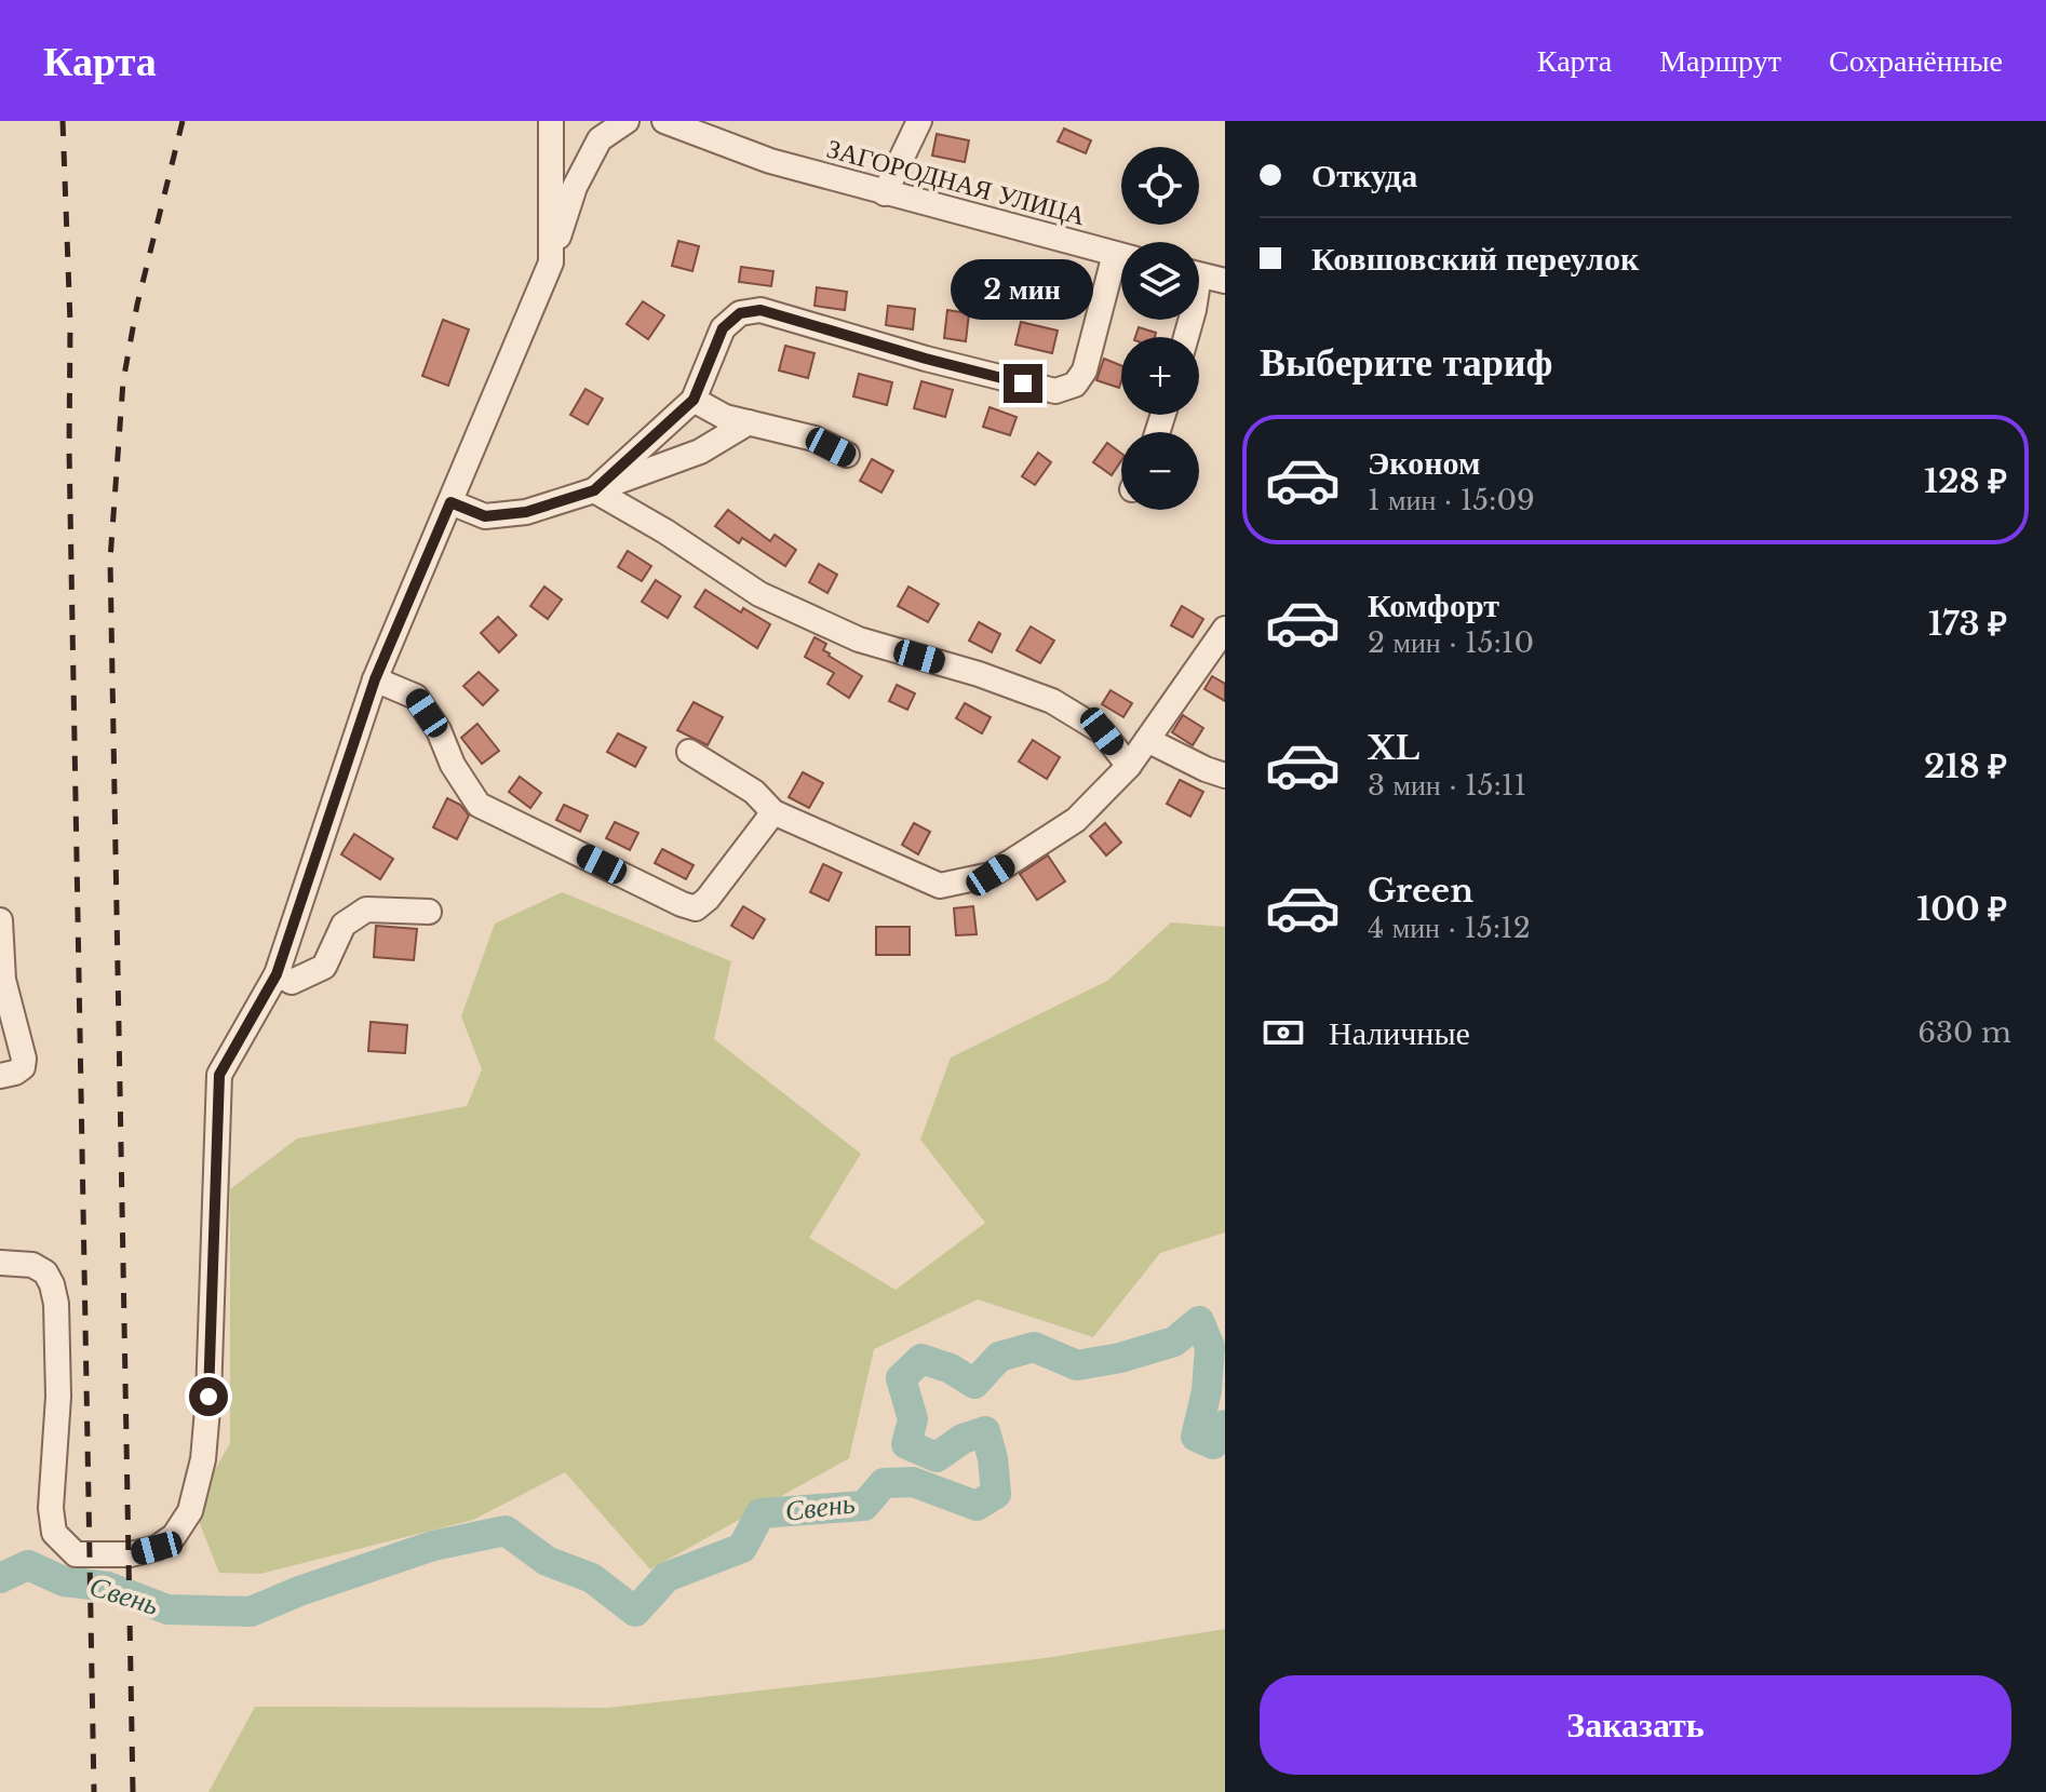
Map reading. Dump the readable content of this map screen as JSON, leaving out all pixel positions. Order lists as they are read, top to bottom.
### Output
{
  "streets": {
    "street": ["ЗАГОРОДНАЯ УЛИЦА"]
  },
  "water": ["Свень"],
  "page": {
    "header": "Карта",
    "nav": ["Карта", "Маршрут", "Сохранённые"],
    "banner": ["Откуда", "Ковшовский переулок"],
    "map_buttons": ["+", "−"],
    "bubble": "2 мин",
    "heading": "Выберите тариф",
    "list": [
      {
        "name": "Эконом",
        "note": "1 мин · 15:09",
        "value": "128 ₽"
      },
      {
        "name": "Комфорт",
        "note": "2 мин · 15:10",
        "value": "173 ₽"
      },
      {
        "name": "XL",
        "note": "3 мин · 15:11",
        "value": "218 ₽"
      },
      {
        "name": "Green",
        "note": "4 мин · 15:12",
        "value": "100 ₽"
      }
    ],
    "pay": ["Наличные", "630 m"],
    "buttons": "Заказать"
  }
}
